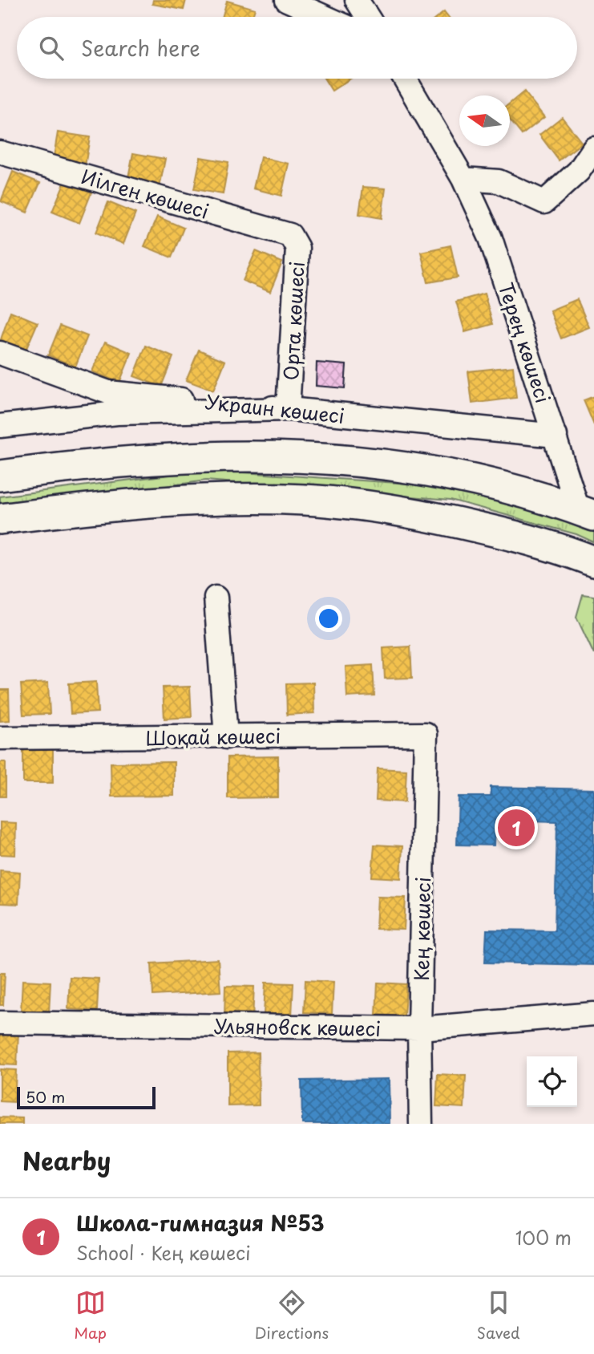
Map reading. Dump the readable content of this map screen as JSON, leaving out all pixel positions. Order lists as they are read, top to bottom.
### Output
{
  "streets": {
    "street": [
      "Иілген көшесі",
      "Орта көшесі",
      "Терең көшесі",
      "Украин көшесі",
      "Шоқай көшесі",
      "Кең көшесі",
      "Ульяновск көшесі"
    ]
  },
  "crossings": [
    ["Иілген көшесі", "Орта көшесі"],
    ["Орта көшесі", "Украин көшесі"],
    ["Терең көшесі", "Украин көшесі"],
    ["Шоқай көшесі", "Кең көшесі"],
    ["Кең көшесі", "Ульяновск көшесі"]
  ],
  "scale_bar": "50 m",
  "north": "left",
  "page": {
    "search": "Search here",
    "pins": "1",
    "scale": "50 m",
    "heading": "Nearby",
    "list": [
      {
        "mark": "1",
        "name": "Школа-гимназия №53",
        "note": "School · Кең көшесі",
        "value": "100 m"
      }
    ],
    "nav": ["Map", "Directions", "Saved"]
  }
}
